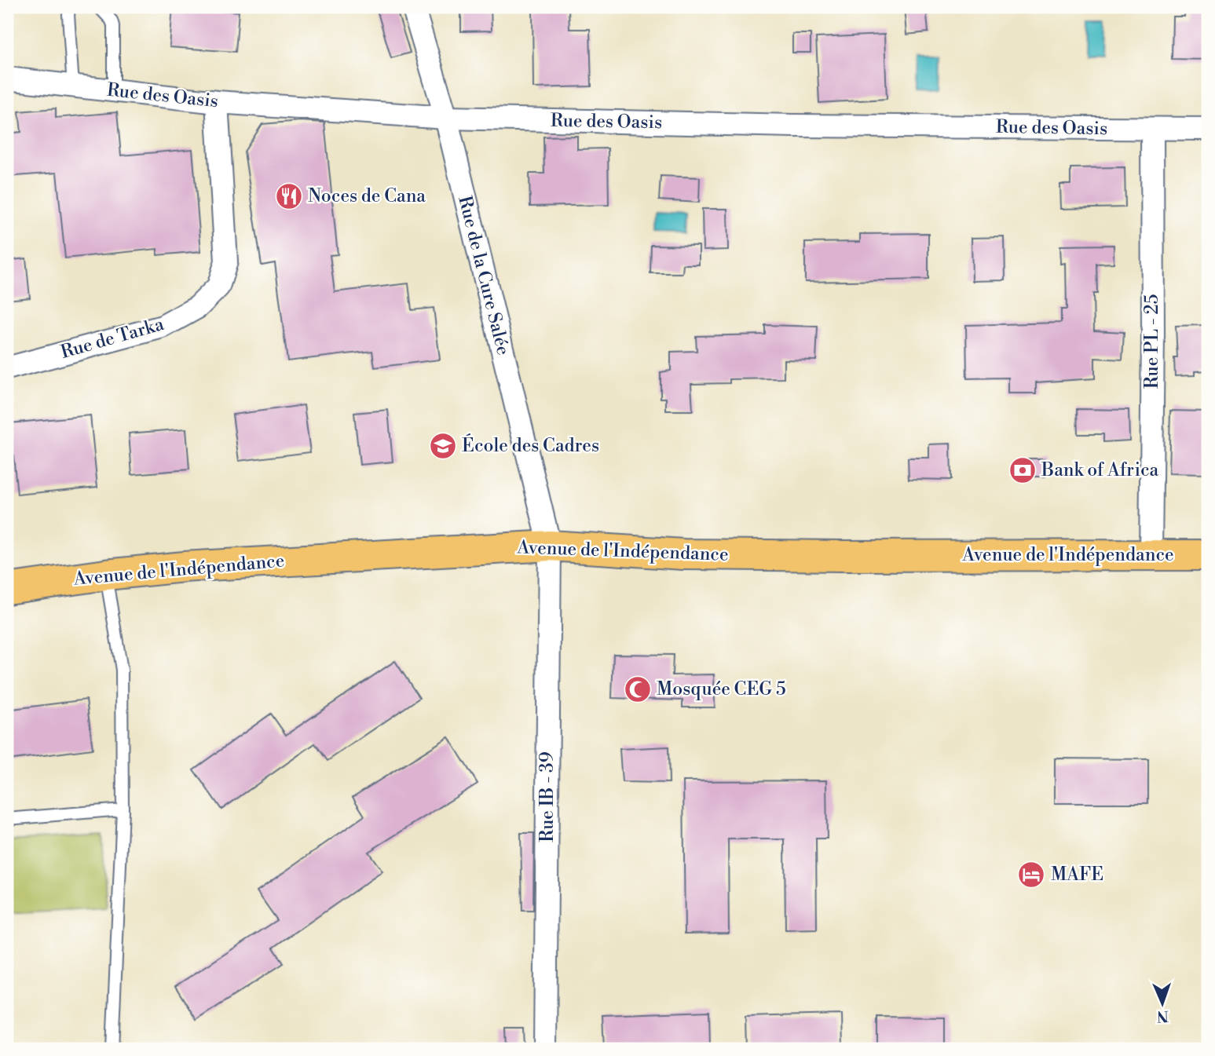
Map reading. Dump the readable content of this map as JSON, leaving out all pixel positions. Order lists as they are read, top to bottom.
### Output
{
  "streets": {
    "highway": ["Avenue de l'Indépendance"],
    "street": [
      "Rue des Oasis",
      "Rue de la Cure Salée",
      "Rue de Tarka",
      "Rue PL - 25",
      "Rue IB - 39"
    ]
  },
  "crossings": [
    ["Rue des Oasis", "Rue de la Cure Salée"],
    ["Rue des Oasis", "Rue de Tarka"],
    ["Rue des Oasis", "Rue PL - 25"],
    ["Rue de la Cure Salée", "Avenue de l'Indépendance"],
    ["Rue de la Cure Salée", "Rue IB - 39"],
    ["Rue PL - 25", "Avenue de l'Indépendance"],
    ["Avenue de l'Indépendance", "Rue IB - 39"]
  ],
  "places": {
    "restaurant": ["Noces de Cana"],
    "school or university": ["École des Cadres"],
    "bank": ["Bank of Africa"],
    "mosque": ["Mosquée CEG 5"],
    "hotel": ["MAFE"]
  },
  "north": "bottom"
}
